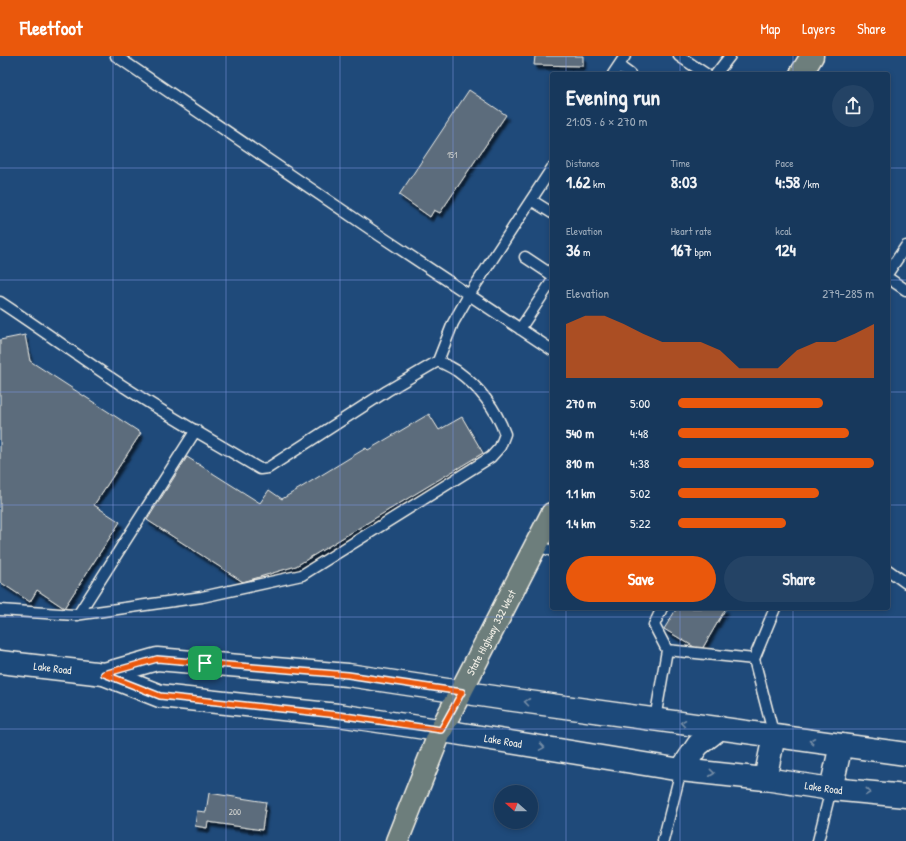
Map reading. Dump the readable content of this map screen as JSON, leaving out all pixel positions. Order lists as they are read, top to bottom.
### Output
{
  "streets": {
    "main road": ["State Highway 332 West"],
    "street": ["Lake Road"]
  },
  "crossings": [
    ["State Highway 332 West", "Lake Road"]
  ],
  "house_numbers": ["151", "200"],
  "north": "left",
  "page": {
    "header": "Fleetfoot",
    "nav": ["Map", "Layers", "Share"],
    "heading": ["Evening run", "21:05 · 6 × 270 m"],
    "stats": [
      ["Distance", "1.62 km"],
      ["Time", "8:03"],
      ["Pace", "4:58 /km"],
      ["Elevation", "36 m"],
      ["Heart rate", "167 bpm"],
      ["kcal", "124"]
    ],
    "chart": ["Elevation", "279–285 m"],
    "list": [
      {
        "name": "270 m",
        "note": "5:00"
      },
      {
        "name": "540 m",
        "note": "4:48"
      },
      {
        "name": "810 m",
        "note": "4:38"
      },
      {
        "name": "1.1 km",
        "note": "5:02"
      },
      {
        "name": "1.4 km",
        "note": "5:22"
      }
    ],
    "buttons": ["Save", "Share"]
  }
}
